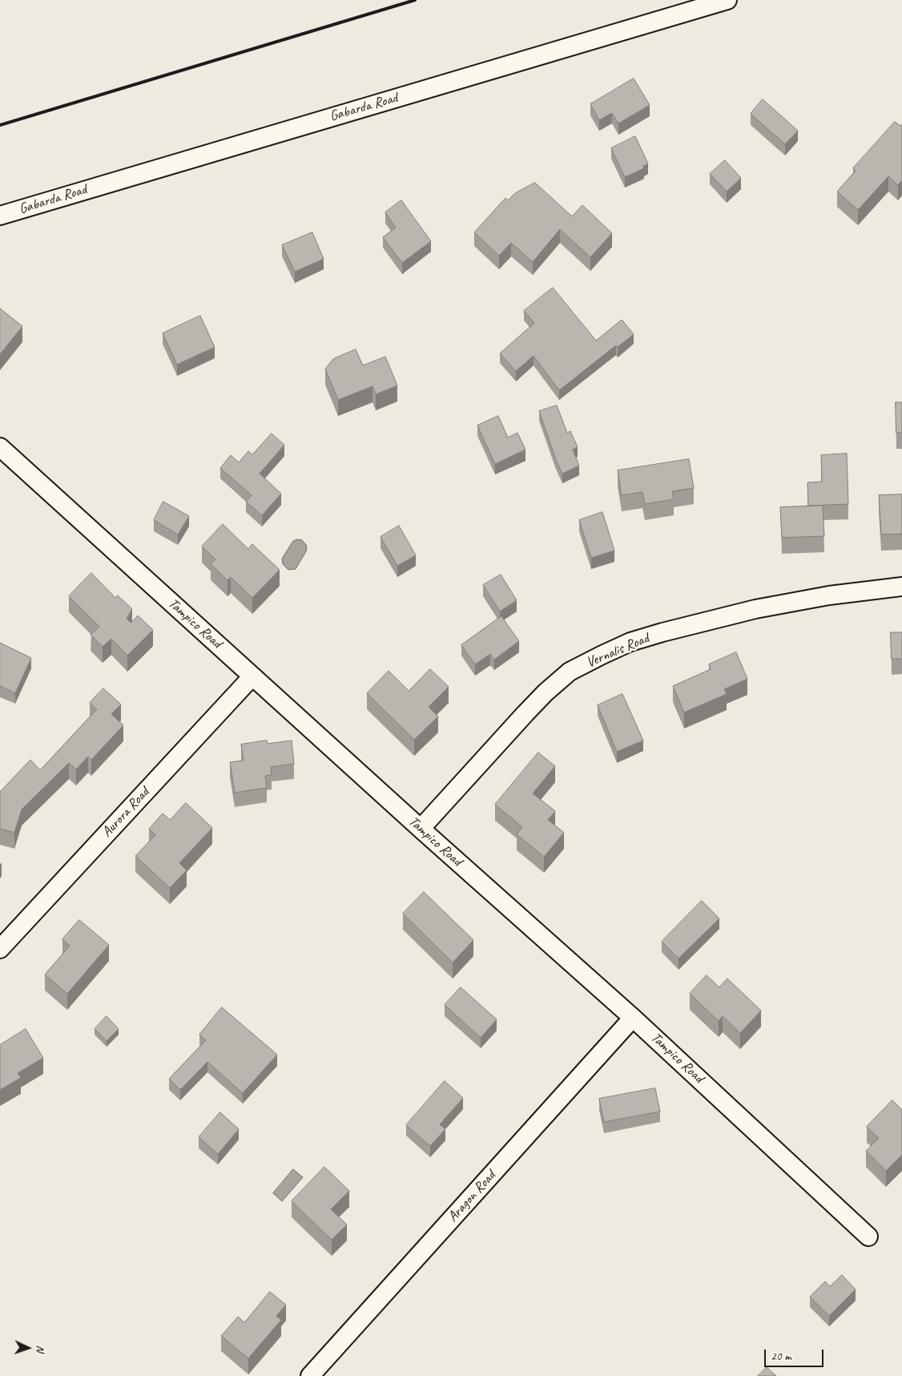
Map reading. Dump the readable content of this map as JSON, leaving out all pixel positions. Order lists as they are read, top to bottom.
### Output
{
  "streets": {
    "street": [
      "Gabarda Road",
      "Tampico Road",
      "Vernalis Road",
      "Aurora Road",
      "Aragon Road"
    ]
  },
  "crossings": [
    ["Tampico Road", "Vernalis Road"],
    ["Tampico Road", "Aurora Road"],
    ["Tampico Road", "Aragon Road"]
  ],
  "scale_bar": "20 m",
  "north": "right"
}
